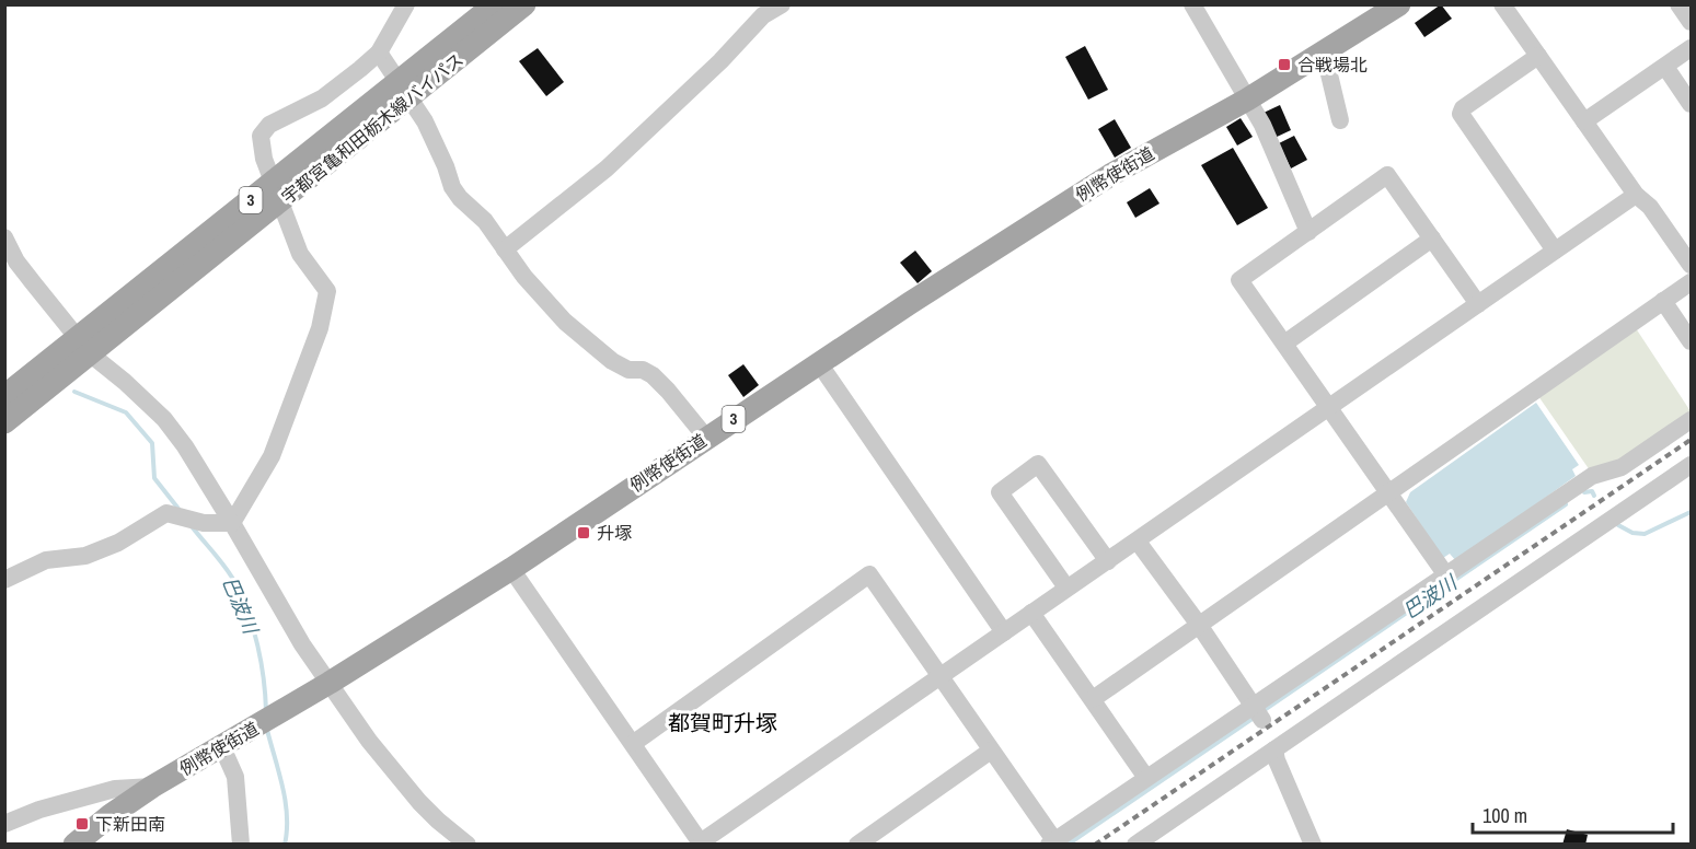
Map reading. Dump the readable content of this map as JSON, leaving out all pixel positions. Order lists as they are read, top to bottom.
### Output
{
  "streets": {
    "main road": ["宇都宮亀和田栃木線バイパス", "例幣使街道", "3"]
  },
  "districts": ["都賀町升塚"],
  "water": ["巴波川"],
  "places": {
    "transit": ["合戦場北", "升塚", "下新田南"]
  },
  "scale_bar": "100 m"
}
